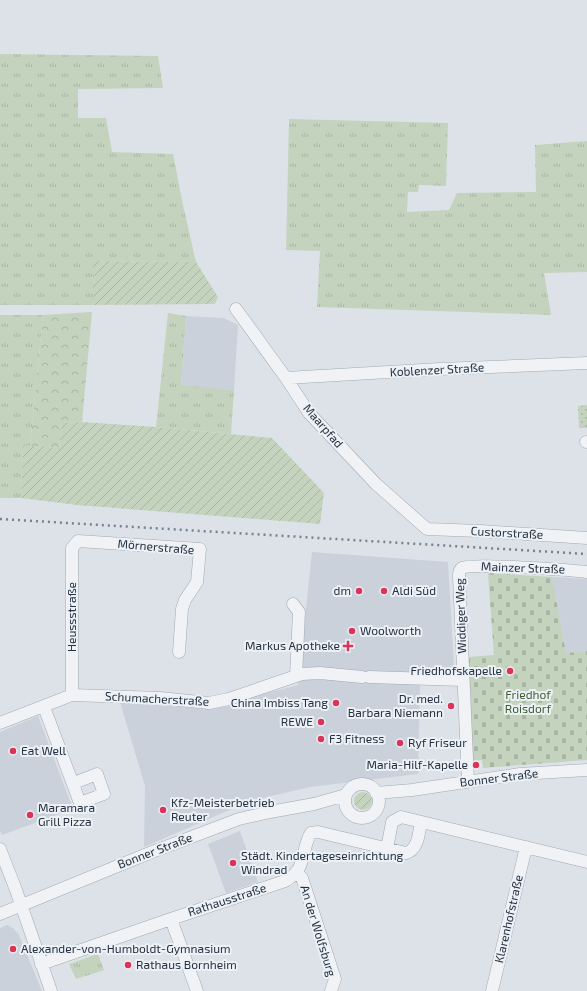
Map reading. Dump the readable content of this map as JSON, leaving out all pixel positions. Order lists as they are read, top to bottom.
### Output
{
  "streets": {
    "street": [
      "Koblenzer Straße",
      "Maarpfad",
      "Custorstraße",
      "Mörnerstraße",
      "Mainzer Straße",
      "Widdiger Weg",
      "Heussstraße",
      "Schumacherstraße",
      "Bonner Straße",
      "Rathausstraße",
      "Klarenhofstraße",
      "An der Wolfsburg"
    ]
  },
  "crossings": [
    ["Koblenzer Straße", "Maarpfad"],
    ["Maarpfad", "Custorstraße"],
    ["Mörnerstraße", "Heussstraße"],
    ["Mainzer Straße", "Widdiger Weg"],
    ["Widdiger Weg", "Schumacherstraße"],
    ["Widdiger Weg", "Bonner Straße"],
    ["Heussstraße", "Schumacherstraße"],
    ["Rathausstraße", "An der Wolfsburg"]
  ],
  "parks": ["Friedhof Roisdorf"],
  "places": {
    "other": [
      "dm",
      "Aldi Süd",
      "Woolworth",
      "Friedhofskapelle",
      "China Imbiss Tang",
      "Dr. med. Barbara Niemann",
      "REWE",
      "F3 Fitness",
      "Ryf Friseur",
      "Eat Well",
      "Maria-Hilf-Kapelle",
      "Kfz-Meisterbetrieb Reuter",
      "Maramara Grill Pizza",
      "Städt. Kindertageseinrichtung Windrad",
      "Alexander-von-Humboldt-Gymnasium",
      "Rathaus Bornheim"
    ],
    "health": ["Markus Apotheke"]
  }
}
